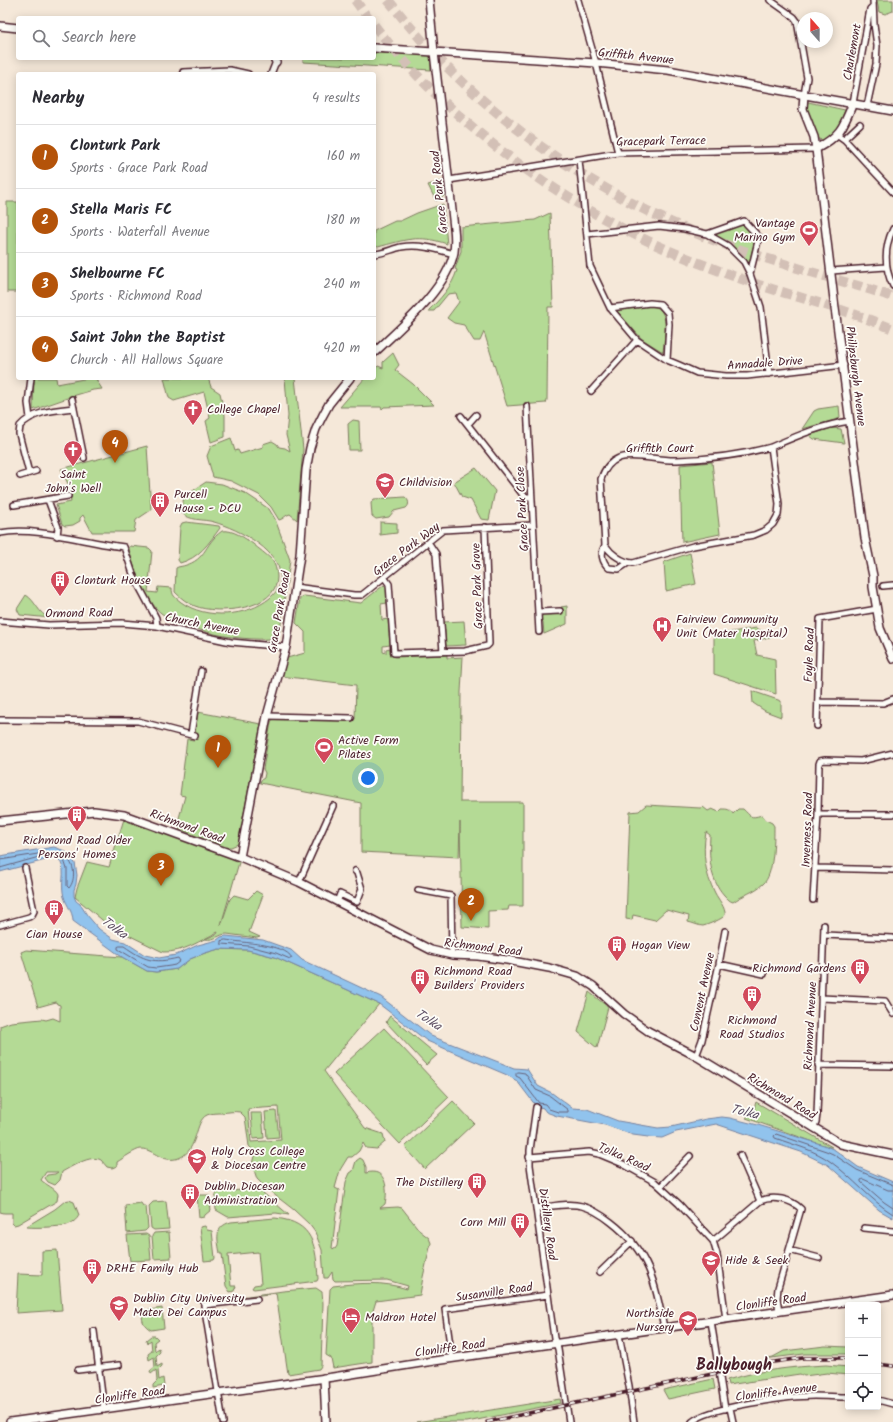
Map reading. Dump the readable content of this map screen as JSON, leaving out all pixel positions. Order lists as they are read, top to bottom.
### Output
{
  "streets": {
    "street": [
      "Charlemont",
      "Griffith Avenue",
      "Gracepark Terrace",
      "Grace Park Road",
      "Annadale Drive",
      "Philipsburgh Avenue",
      "Griffith Court",
      "Grace Park Close",
      "Grace Park Way",
      "Grace Park Grove",
      "Ormond Road",
      "Church Avenue",
      "Foyle Road",
      "Richmond Road",
      "Inverness Road",
      "Convent Avenue",
      "Richmond Avenue",
      "Tolka Road",
      "Distillery Road",
      "Susanville Road",
      "Clonliffe Road",
      "Clonliffe Avenue"
    ]
  },
  "crossings": [
    ["Charlemont", "Griffith Avenue"],
    ["Griffith Avenue", "Grace Park Road"],
    ["Griffith Avenue", "Philipsburgh Avenue"],
    ["Gracepark Terrace", "Grace Park Road"],
    ["Gracepark Terrace", "Annadale Drive"],
    ["Gracepark Terrace", "Philipsburgh Avenue"],
    ["Grace Park Road", "Grace Park Way"],
    ["Grace Park Road", "Church Avenue"],
    ["Grace Park Road", "Richmond Road"],
    ["Annadale Drive", "Philipsburgh Avenue"],
    ["Philipsburgh Avenue", "Griffith Court"],
    ["Philipsburgh Avenue", "Foyle Road"],
    ["Grace Park Close", "Grace Park Way"],
    ["Grace Park Way", "Grace Park Grove"],
    ["Ormond Road", "Church Avenue"],
    ["Richmond Road", "Convent Avenue"],
    ["Richmond Road", "Richmond Avenue"],
    ["Tolka Road", "Distillery Road"],
    ["Tolka Road", "Clonliffe Road"],
    ["Distillery Road", "Susanville Road"],
    ["Distillery Road", "Clonliffe Road"],
    ["Susanville Road", "Clonliffe Road"],
    ["Clonliffe Road", "Clonliffe Avenue"]
  ],
  "districts": ["Ballybough"],
  "water": ["Tolka"],
  "places": {
    "sports": ["Vantage Marino Gym", "Active Form Pilates"],
    "church": ["College Chapel", "Saint John's Well"],
    "school or university": [
      "Childvision",
      "Holy Cross College & Diocesan Centre",
      "Hide & Seek",
      "Dublin City University Mater Dei Campus",
      "Northside Nursery"
    ],
    "building": [
      "Purcell House - DCU",
      "Clonturk House",
      "Richmond Road Older Persons' Homes",
      "Cian House",
      "Hogan View",
      "Richmond Gardens",
      "Richmond Road Builders' Providers",
      "Richmond Road Studios",
      "The Distillery",
      "Dublin Diocesan Administration",
      "Corn Mill",
      "DRHE Family Hub"
    ],
    "hospital": ["Fairview Community Unit (Mater Hospital)"],
    "hotel": ["Maldron Hotel"]
  },
  "north": "top",
  "page": {
    "search": "Search here",
    "heading": ["Nearby", "4 results"],
    "list": [
      {
        "mark": "1",
        "name": "Clonturk Park",
        "note": "Sports · Grace Park Road",
        "value": "160 m"
      },
      {
        "mark": "2",
        "name": "Stella Maris FC",
        "note": "Sports · Waterfall Avenue",
        "value": "180 m"
      },
      {
        "mark": "3",
        "name": "Shelbourne FC",
        "note": "Sports · Richmond Road",
        "value": "240 m"
      },
      {
        "mark": "4",
        "name": "Saint John the Baptist",
        "note": "Church · All Hallows Square",
        "value": "420 m"
      }
    ],
    "pins": [
      "4",
      "1",
      "3",
      "2"
    ],
    "map_buttons": ["+", "−"]
  }
}
